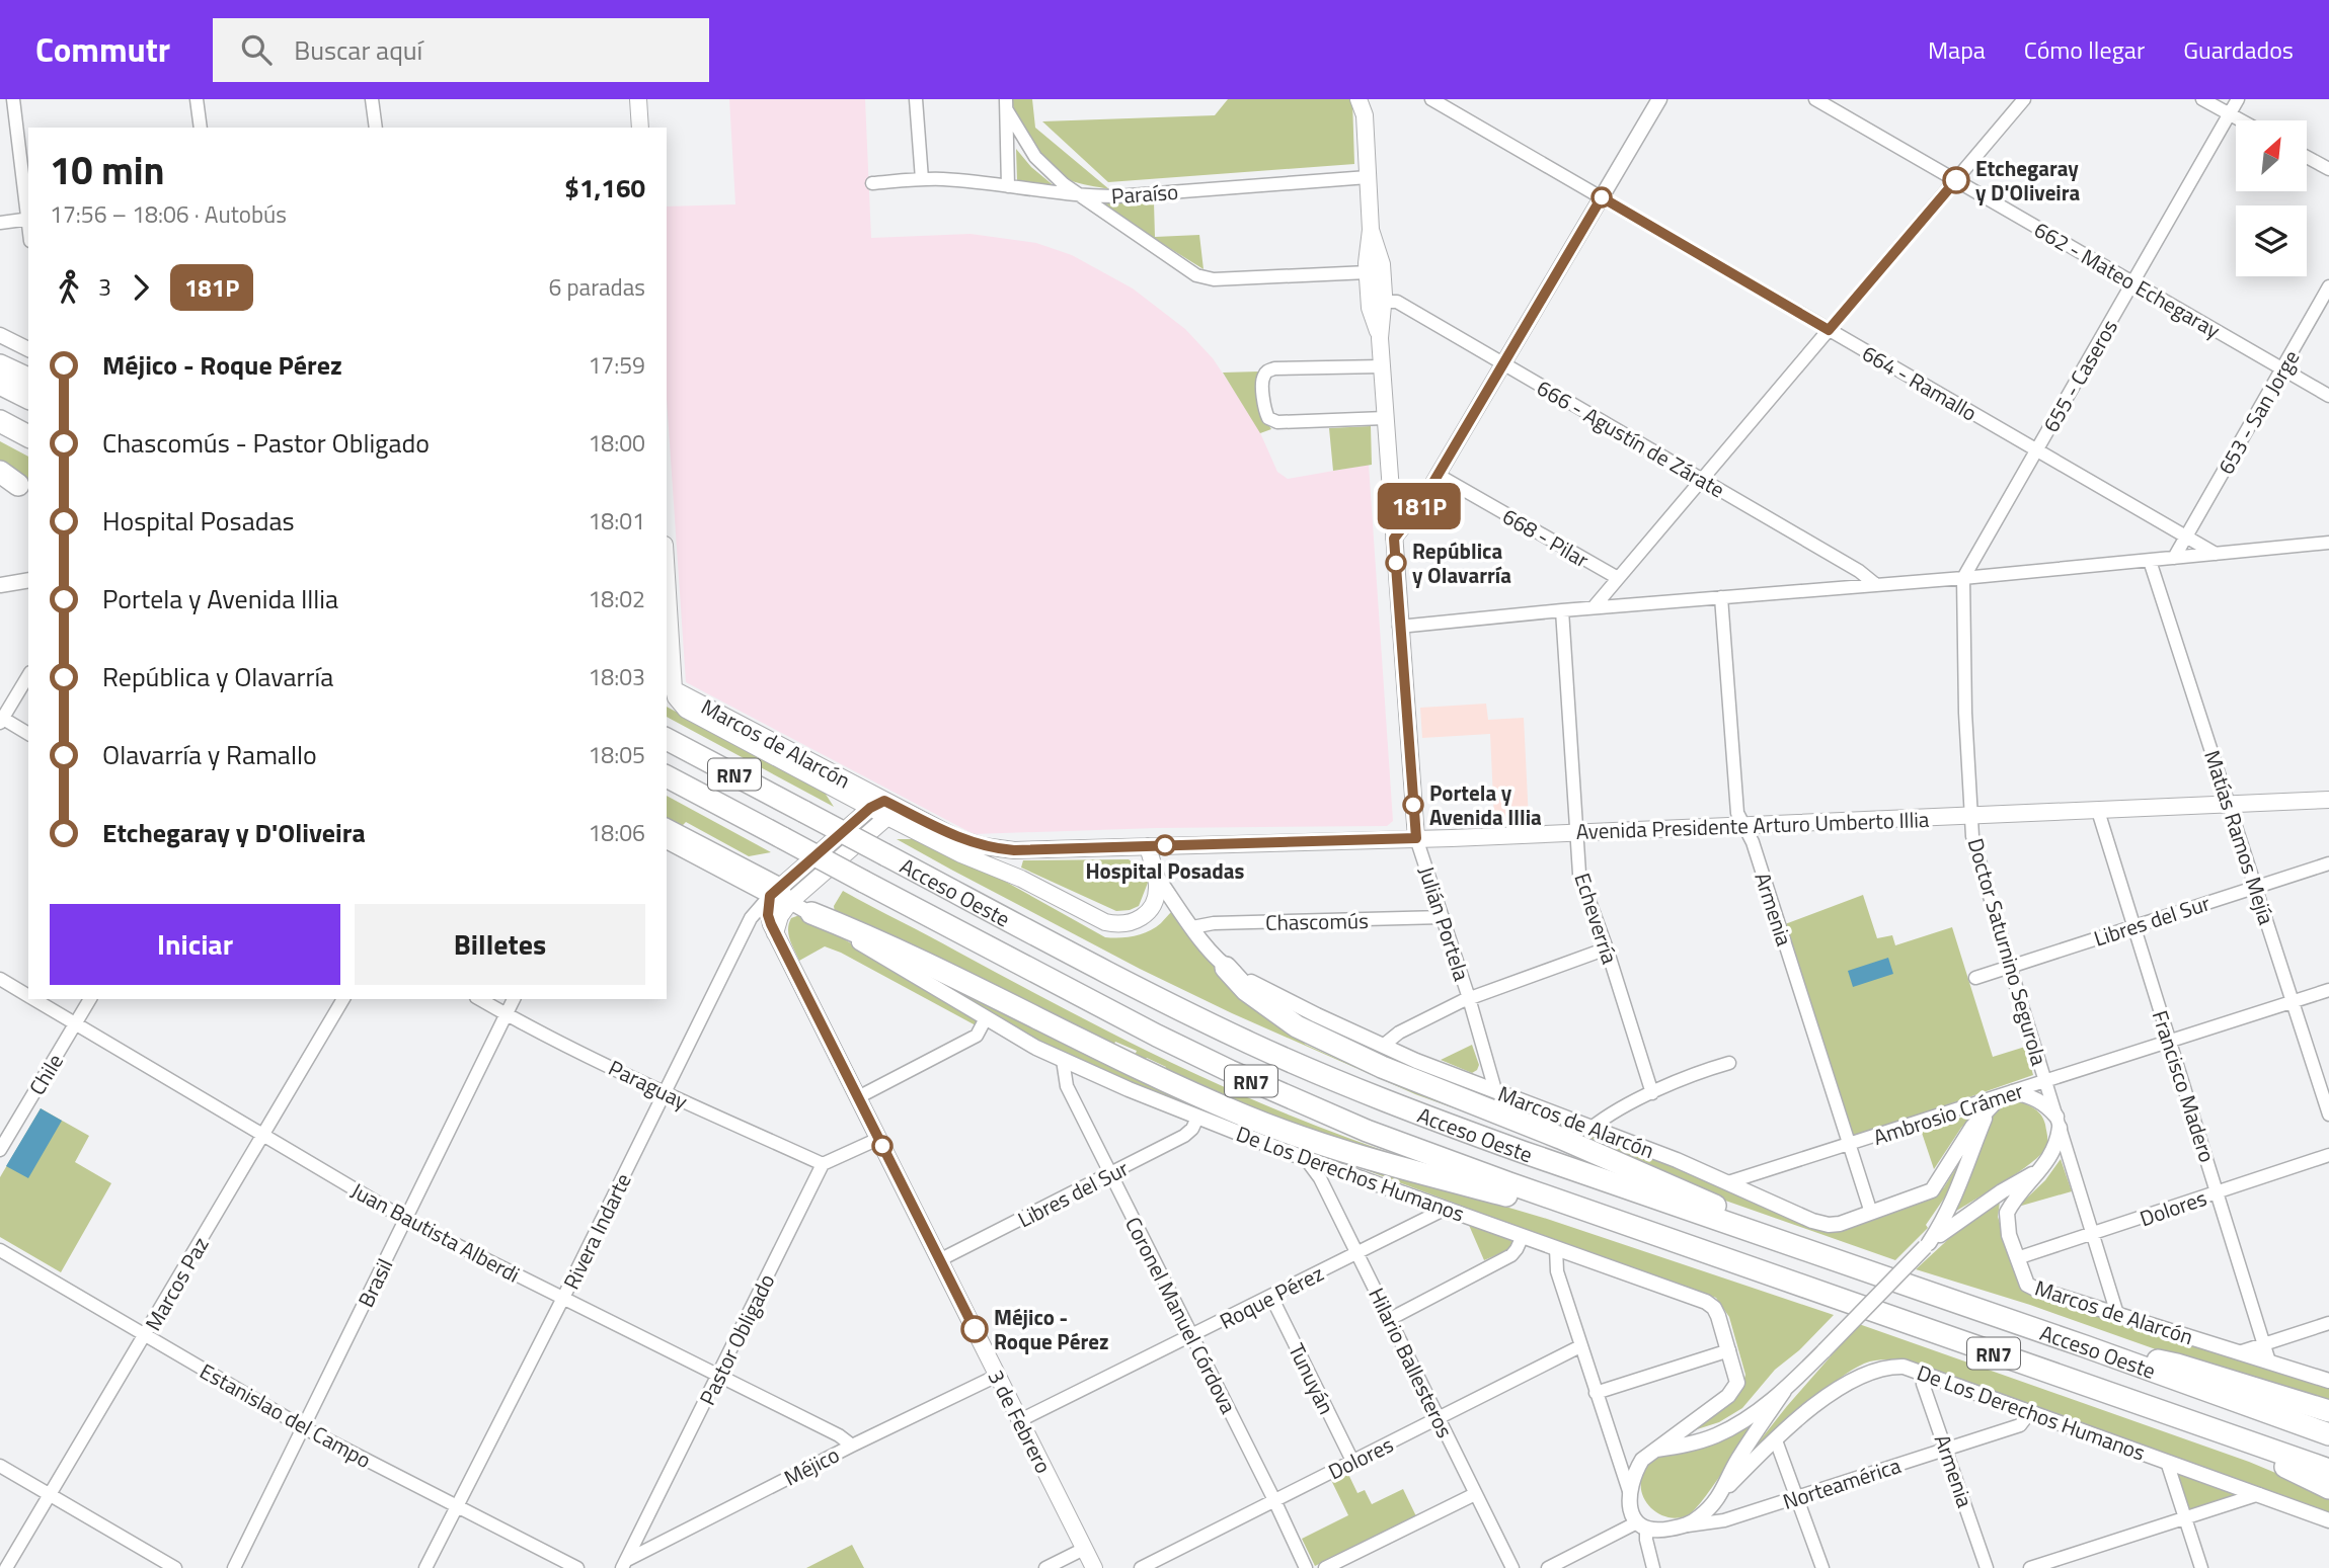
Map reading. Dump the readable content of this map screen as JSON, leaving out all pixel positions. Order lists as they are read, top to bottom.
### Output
{
  "streets": {
    "highway": ["RN7", "Acceso Oeste"],
    "main road": [
      "Marcos de Alarcón",
      "Avenida Presidente Arturo Umberto Illia",
      "Julián Portela",
      "3 de Febrero"
    ],
    "street": [
      "Paraíso",
      "662 - Mateo Echegaray",
      "655 - Caseros",
      "664 - Ramallo",
      "653 - San Jorge",
      "666 - Agustín de Zárate",
      "668 - Pilar",
      "Matías Ramos Mejía",
      "Armenia",
      "Echeverría",
      "Libres del Sur",
      "Chascomús",
      "Doctor Saturnino Segurola",
      "Chile",
      "Paraguay",
      "Francisco Madero",
      "Ambrosio Crámer",
      "De Los Derechos Humanos",
      "Dolores",
      "Rivera Indarte",
      "Juan Bautista Alberdi",
      "Brasil",
      "Marcos Paz",
      "Roque Pérez",
      "Coronel Manuel Córdova",
      "Pastor Obligado",
      "Hilario Ballesteros",
      "Tunuyán",
      "Estanislao del Campo",
      "Méjico",
      "Norteamérica"
    ]
  },
  "crossings": [
    ["662 - Mateo Echegaray", "655 - Caseros"],
    ["662 - Mateo Echegaray", "653 - San Jorge"],
    ["655 - Caseros", "664 - Ramallo"],
    ["655 - Caseros", "Doctor Saturnino Segurola"],
    ["664 - Ramallo", "653 - San Jorge"],
    ["Marcos de Alarcón", "Avenida Presidente Arturo Umberto Illia"],
    ["Marcos de Alarcón", "Armenia"],
    ["Marcos de Alarcón", "Chascomús"],
    ["Marcos de Alarcón", "Julián Portela"],
    ["Marcos de Alarcón", "Doctor Saturnino Segurola"],
    ["Marcos de Alarcón", "Francisco Madero"],
    ["Marcos de Alarcón", "Ambrosio Crámer"],
    ["Marcos de Alarcón", "Dolores"],
    ["Avenida Presidente Arturo Umberto Illia", "Matías Ramos Mejía"],
    ["Avenida Presidente Arturo Umberto Illia", "Armenia"],
    ["Avenida Presidente Arturo Umberto Illia", "Echeverría"],
    ["Avenida Presidente Arturo Umberto Illia", "Julián Portela"],
    ["Avenida Presidente Arturo Umberto Illia", "Doctor Saturnino Segurola"],
    ["Avenida Presidente Arturo Umberto Illia", "Francisco Madero"],
    ["Matías Ramos Mejía", "Libres del Sur"],
    ["Matías Ramos Mejía", "Ambrosio Crámer"],
    ["Armenia", "Ambrosio Crámer"],
    ["Armenia", "De Los Derechos Humanos"],
    ["Armenia", "Norteamérica"],
    ["Libres del Sur", "Doctor Saturnino Segurola"],
    ["Libres del Sur", "Francisco Madero"],
    ["Libres del Sur", "De Los Derechos Humanos"],
    ["Libres del Sur", "Coronel Manuel Córdova"],
    ["Libres del Sur", "3 de Febrero"],
    ["Chascomús", "Julián Portela"],
    ["Doctor Saturnino Segurola", "Ambrosio Crámer"],
    ["Doctor Saturnino Segurola", "Dolores"],
    ["Chile", "Juan Bautista Alberdi"],
    ["Paraguay", "Rivera Indarte"],
    ["Paraguay", "Brasil"],
    ["Paraguay", "Pastor Obligado"],
    ["Francisco Madero", "Ambrosio Crámer"],
    ["Francisco Madero", "Dolores"],
    ["De Los Derechos Humanos", "Rivera Indarte"],
    ["De Los Derechos Humanos", "Roque Pérez"],
    ["De Los Derechos Humanos", "Coronel Manuel Córdova"],
    ["De Los Derechos Humanos", "Hilario Ballesteros"],
    ["De Los Derechos Humanos", "3 de Febrero"],
    ["De Los Derechos Humanos", "Norteamérica"],
    ["Dolores", "Coronel Manuel Córdova"],
    ["Dolores", "Hilario Ballesteros"],
    ["Dolores", "Tunuyán"],
    ["Rivera Indarte", "Juan Bautista Alberdi"],
    ["Rivera Indarte", "Estanislao del Campo"],
    ["Rivera Indarte", "3 de Febrero"],
    ["Juan Bautista Alberdi", "Brasil"],
    ["Juan Bautista Alberdi", "Marcos Paz"],
    ["Juan Bautista Alberdi", "Pastor Obligado"],
    ["Juan Bautista Alberdi", "Méjico"],
    ["Brasil", "Estanislao del Campo"],
    ["Marcos Paz", "Estanislao del Campo"],
    ["Roque Pérez", "Coronel Manuel Córdova"],
    ["Roque Pérez", "Hilario Ballesteros"],
    ["Roque Pérez", "Tunuyán"],
    ["Roque Pérez", "3 de Febrero"],
    ["Pastor Obligado", "Méjico"],
    ["3 de Febrero", "Méjico"]
  ],
  "places": [
    "Etchegaray y D'Oliveira",
    "República y Olavarría",
    "Portela y Avenida Illia",
    "Hospital Posadas",
    "Méjico - Roque Pérez"
  ],
  "lines": ["bus line 181P"],
  "north": "top right",
  "page": {
    "header": "Commutr",
    "search": "Buscar aquí",
    "nav": ["Mapa", "Cómo llegar", "Guardados"],
    "on_map": "181P",
    "heading": ["10 min", "17:56 – 18:06 · Autobús", "$1,160"],
    "legs": ["3", "181P", "6 paradas"],
    "list": [
      {
        "name": "Méjico - Roque Pérez",
        "value": "17:59"
      },
      {
        "name": "Chascomús - Pastor Obligado",
        "value": "18:00"
      },
      {
        "name": "Hospital Posadas",
        "value": "18:01"
      },
      {
        "name": "Portela y Avenida Illia",
        "value": "18:02"
      },
      {
        "name": "República y Olavarría",
        "value": "18:03"
      },
      {
        "name": "Olavarría y Ramallo",
        "value": "18:05"
      },
      {
        "name": "Etchegaray y D'Oliveira",
        "value": "18:06"
      }
    ],
    "buttons": ["Iniciar", "Billetes"]
  }
}
